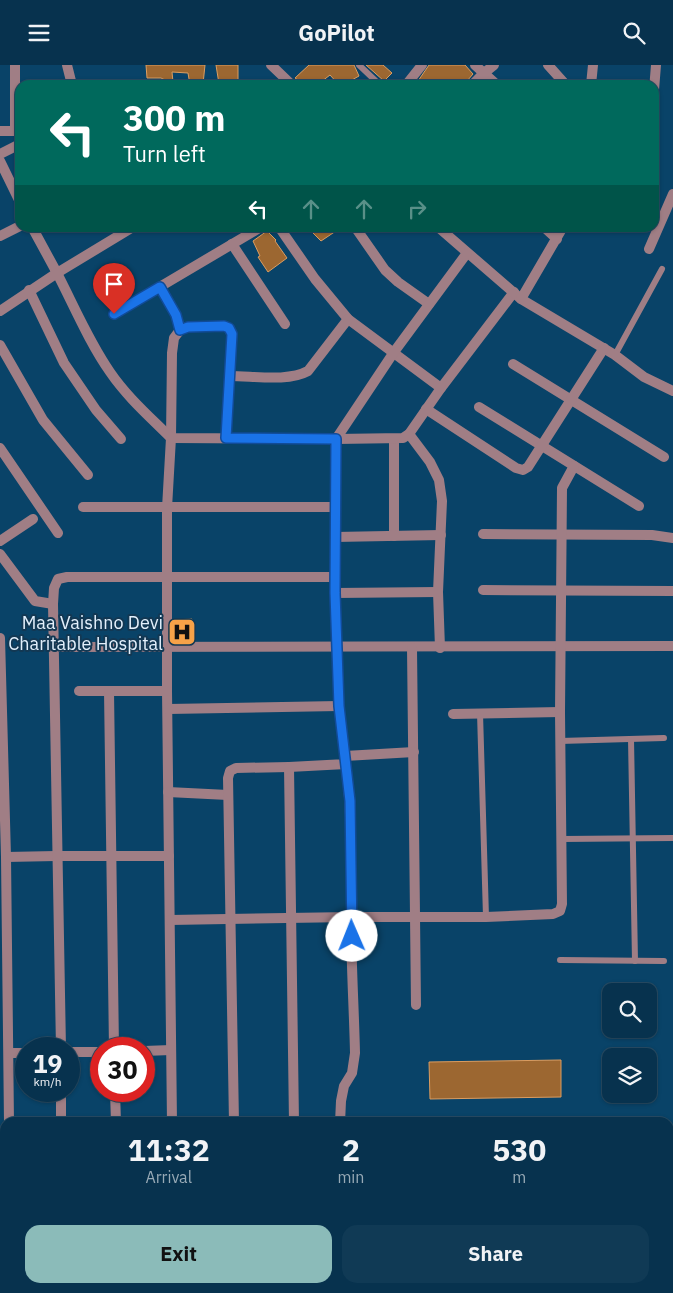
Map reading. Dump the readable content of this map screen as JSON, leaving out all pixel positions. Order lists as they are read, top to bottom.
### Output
{
  "places": {
    "hospital": ["Maa Vaishno Devi Charitable Hospital"]
  },
  "page": {
    "header": "GoPilot",
    "turn": ["300 m", "Turn left"],
    "speed": "19 km/h",
    "limit": "30",
    "eta": [
      "11:32",
      "Arrival",
      "2",
      "min",
      "530",
      "m"
    ],
    "buttons": ["Exit", "Share"]
  }
}
